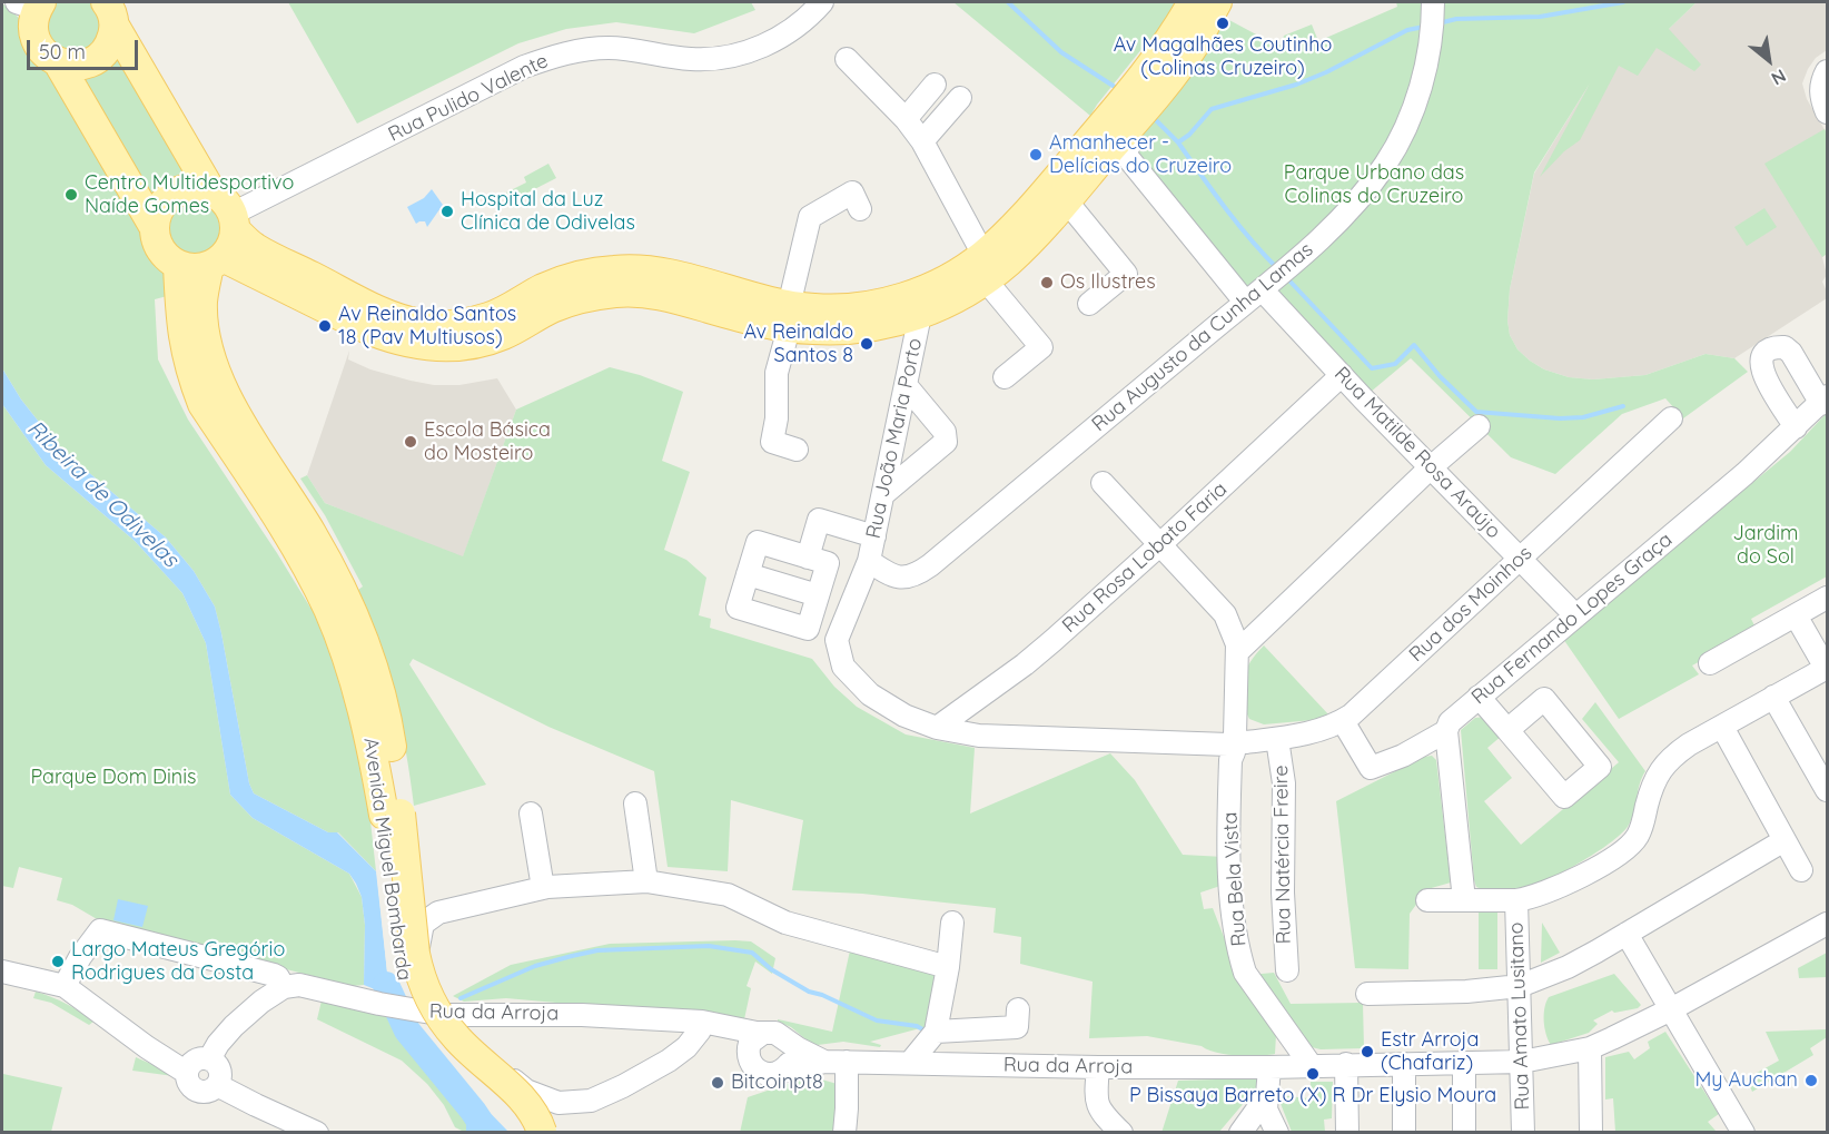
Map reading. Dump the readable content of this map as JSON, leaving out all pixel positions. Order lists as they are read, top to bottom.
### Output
{
  "streets": {
    "main road": ["Avenida Miguel Bombarda"],
    "street": [
      "Rua Pulido Valente",
      "Rua Augusto da Cunha Lamas",
      "Rua João Maria Porto",
      "Rua Matilde Rosa Araújo",
      "Rua Rosa Lobato Faria",
      "Rua dos Moinhos",
      "Rua Fernando Lopes Graça",
      "Rua Natércia Freire",
      "Rua Bela Vista",
      "Rua da Arroja",
      "Rua Amato Lusitano"
    ]
  },
  "crossings": [
    ["Rua Pulido Valente", "Avenida Miguel Bombarda"],
    ["Rua Augusto da Cunha Lamas", "Rua João Maria Porto"],
    ["Rua Augusto da Cunha Lamas", "Rua Matilde Rosa Araújo"],
    ["Rua Augusto da Cunha Lamas", "Rua dos Moinhos"],
    ["Rua João Maria Porto", "Rua dos Moinhos"],
    ["Rua Matilde Rosa Araújo", "Rua Rosa Lobato Faria"],
    ["Rua Matilde Rosa Araújo", "Rua dos Moinhos"],
    ["Rua Matilde Rosa Araújo", "Rua Fernando Lopes Graça"],
    ["Rua Rosa Lobato Faria", "Rua dos Moinhos"],
    ["Rua Rosa Lobato Faria", "Rua Bela Vista"],
    ["Rua dos Moinhos", "Rua Fernando Lopes Graça"],
    ["Rua dos Moinhos", "Rua Natércia Freire"],
    ["Rua dos Moinhos", "Rua Bela Vista"],
    ["Rua Bela Vista", "Rua da Arroja"],
    ["Rua da Arroja", "Rua Amato Lusitano"]
  ],
  "water": ["Ribeira de Odivelas"],
  "parks": ["Parque Urbano das Colinas do Cruzeiro", "Jardim do Sol", "Parque Dom Dinis"],
  "places": [
    "Av Magalhães Coutinho (Colinas Cruzeiro)",
    "Amanhecer - Delícias do Cruzeiro",
    "Centro Multidesportivo Naíde Gomes",
    "Hospital da Luz Clínica de Odivelas",
    "Os Ilustres",
    "Av Reinaldo Santos 18 (Pav Multiusos)",
    "Av Reinaldo Santos 8",
    "Escola Básica do Mosteiro",
    "Largo Mateus Gregório Rodrigues da Costa",
    "Estr Arroja (Chafariz)",
    "P Bissaya Barreto (X) R Dr Elysio Moura",
    "My Auchan",
    "Bitcoinpt8"
  ],
  "scale_bar": "50 m",
  "north": "bottom right"
}
